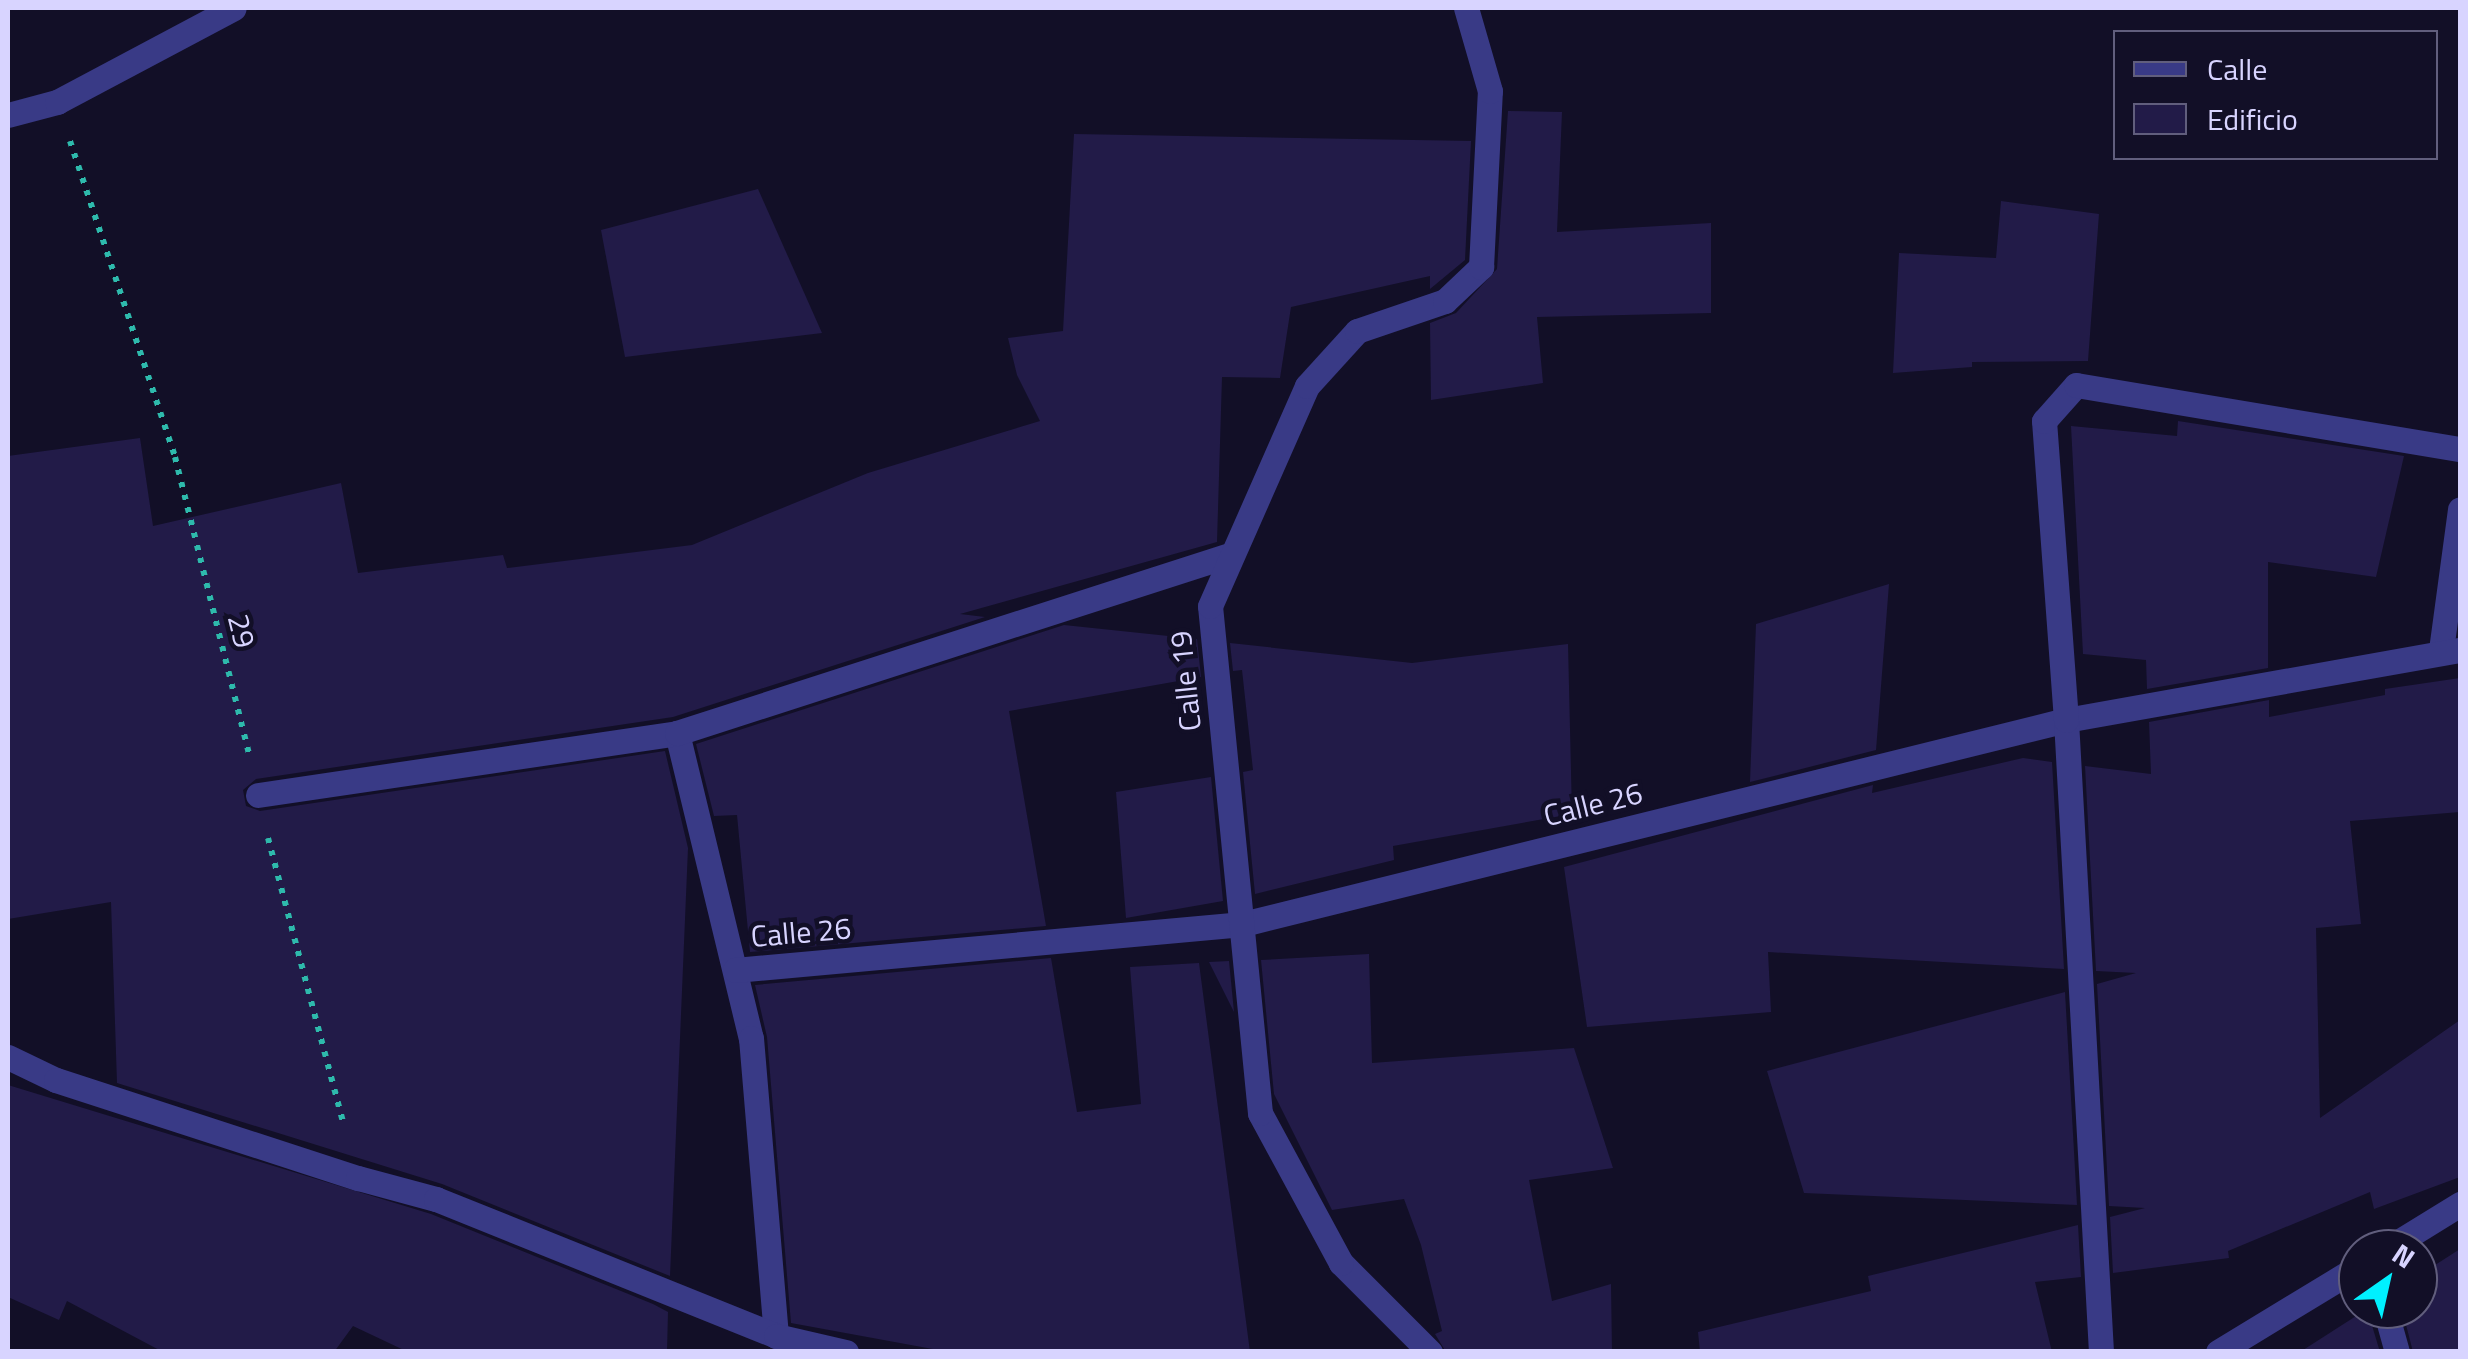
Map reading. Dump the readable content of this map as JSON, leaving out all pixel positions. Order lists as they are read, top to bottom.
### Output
{
  "streets": {
    "street": ["Calle 19", "Calle 26"],
    "path": ["29"]
  },
  "crossings": [
    ["Calle 19", "Calle 26"]
  ],
  "legend": ["Calle", "Edificio"],
  "north": "top right"
}
